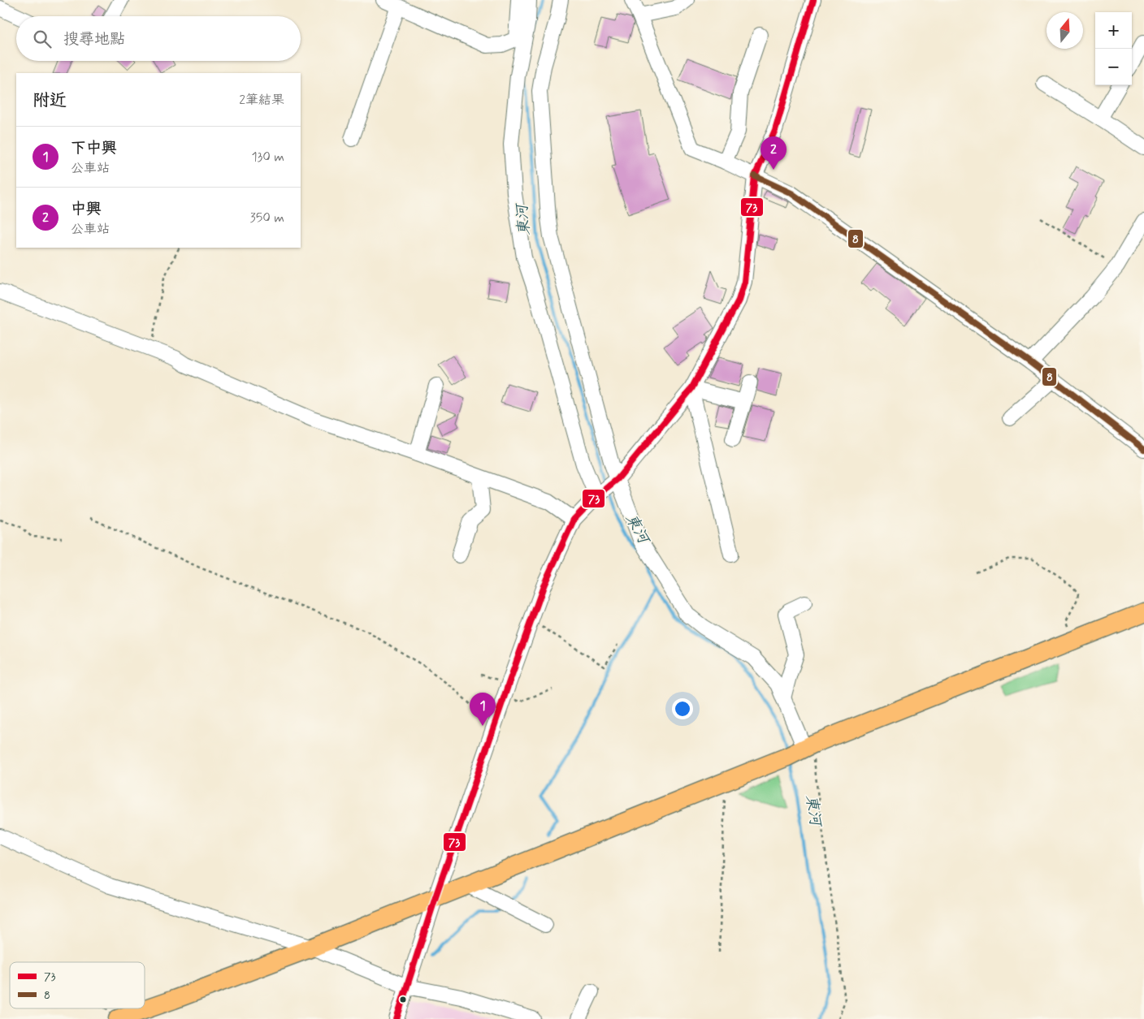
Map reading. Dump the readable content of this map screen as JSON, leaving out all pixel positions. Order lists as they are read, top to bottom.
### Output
{
  "water": ["東河"],
  "lines": ["transit line 73", "transit line 8"],
  "legend": ["73", "8"],
  "north": "top",
  "page": {
    "map_buttons": ["+", "−"],
    "search": "搜尋地點",
    "heading": ["附近", "2筆結果"],
    "list": [
      {
        "mark": "1",
        "name": "下中興",
        "note": "公車站",
        "value": "130 m"
      },
      {
        "mark": "2",
        "name": "中興",
        "note": "公車站",
        "value": "350 m"
      }
    ],
    "pins": ["2", "1"]
  }
}
